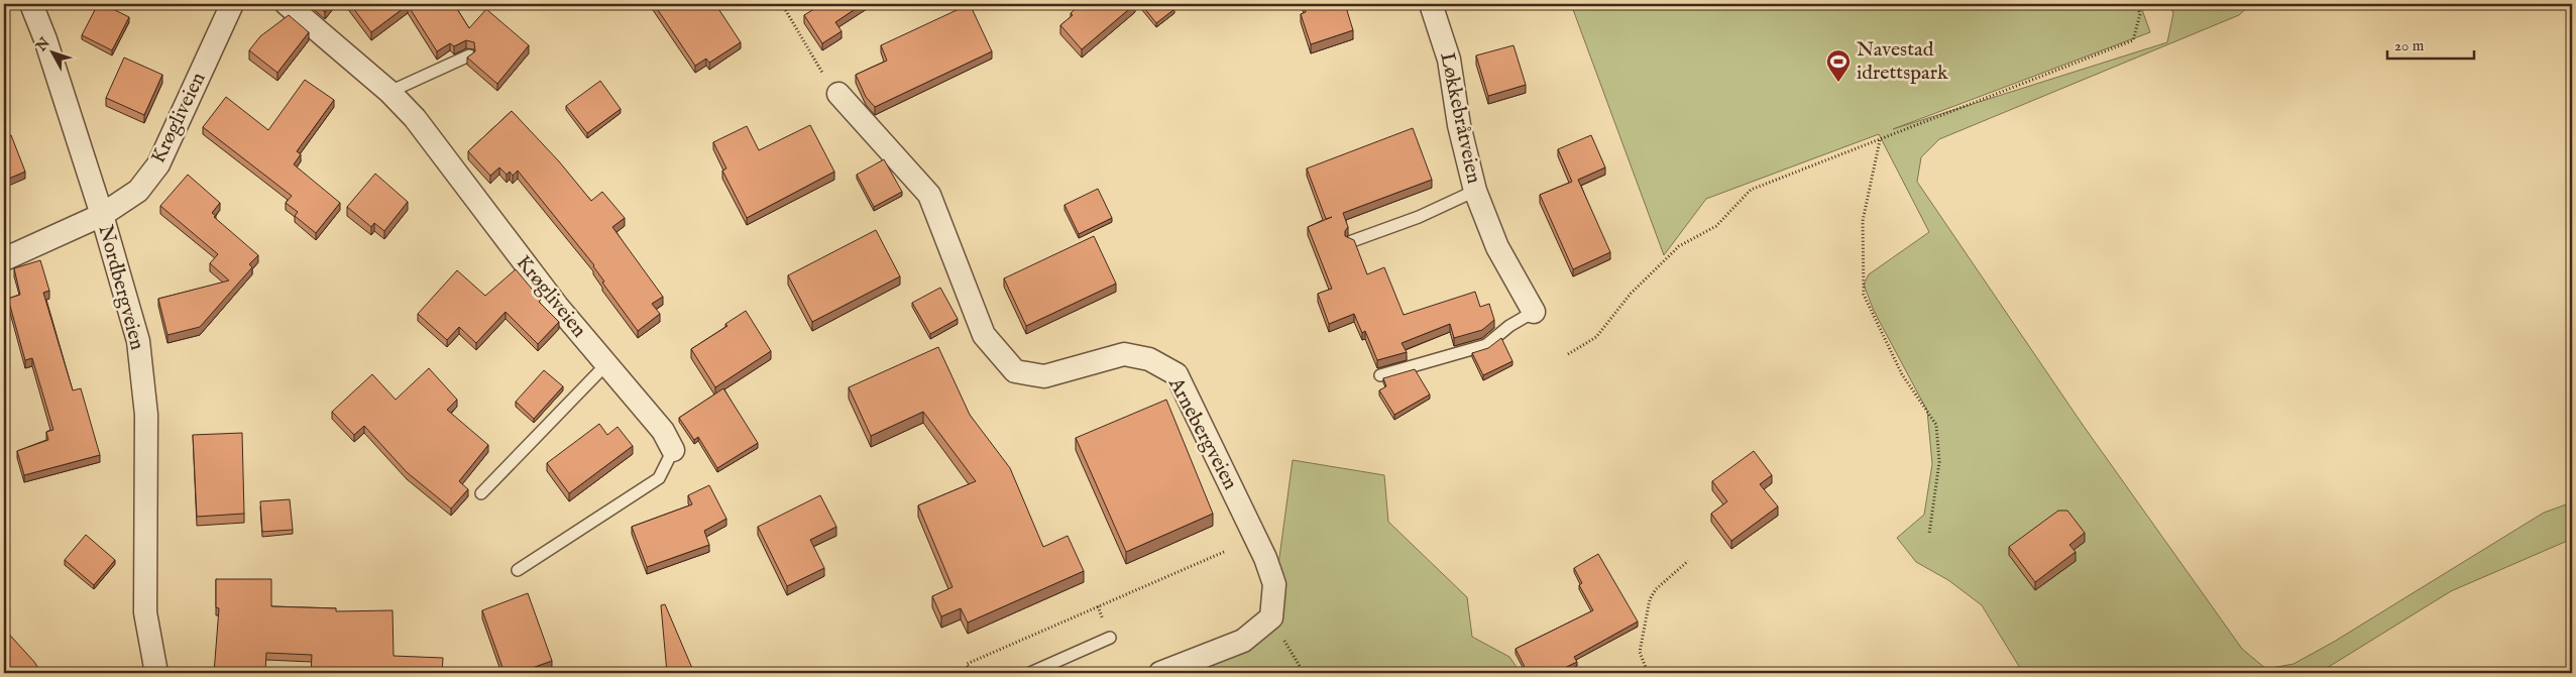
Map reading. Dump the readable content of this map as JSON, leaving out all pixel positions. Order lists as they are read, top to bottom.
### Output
{
  "streets": {
    "street": [
      "Krøgliveien",
      "Løkkebråtveien",
      "Nordbergveien",
      "Arnebergveien"
    ]
  },
  "crossings": [
    ["Krøgliveien", "Nordbergveien"]
  ],
  "places": {
    "sports": ["Navestad idrettspark"]
  },
  "scale_bar": "20 m",
  "north": "top left"
}
